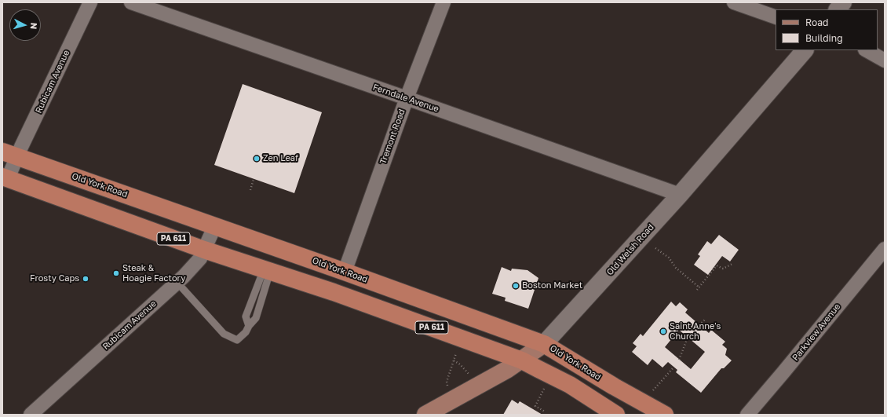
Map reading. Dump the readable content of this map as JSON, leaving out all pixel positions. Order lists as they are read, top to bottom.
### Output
{
  "streets": {
    "highway": ["Old York Road", "PA 611"],
    "main road": ["Old Welsh Road"],
    "street": [
      "Rubicam Avenue",
      "Ferndale Avenue",
      "Tremont Road",
      "Parkview Avenue"
    ]
  },
  "crossings": [
    ["Rubicam Avenue", "Old York Road"],
    ["Rubicam Avenue", "PA 611"],
    ["Ferndale Avenue", "Tremont Road"],
    ["Ferndale Avenue", "Old Welsh Road"],
    ["Tremont Road", "Old York Road"],
    ["Old York Road", "Old Welsh Road"],
    ["PA 611", "Old Welsh Road"]
  ],
  "places": [
    "Zen Leaf",
    "Steak & Hoagie Factory",
    "Frosty Caps",
    "Boston Market",
    "Saint Anne's Church"
  ],
  "legend": ["Road", "Building"],
  "north": "right"
}
